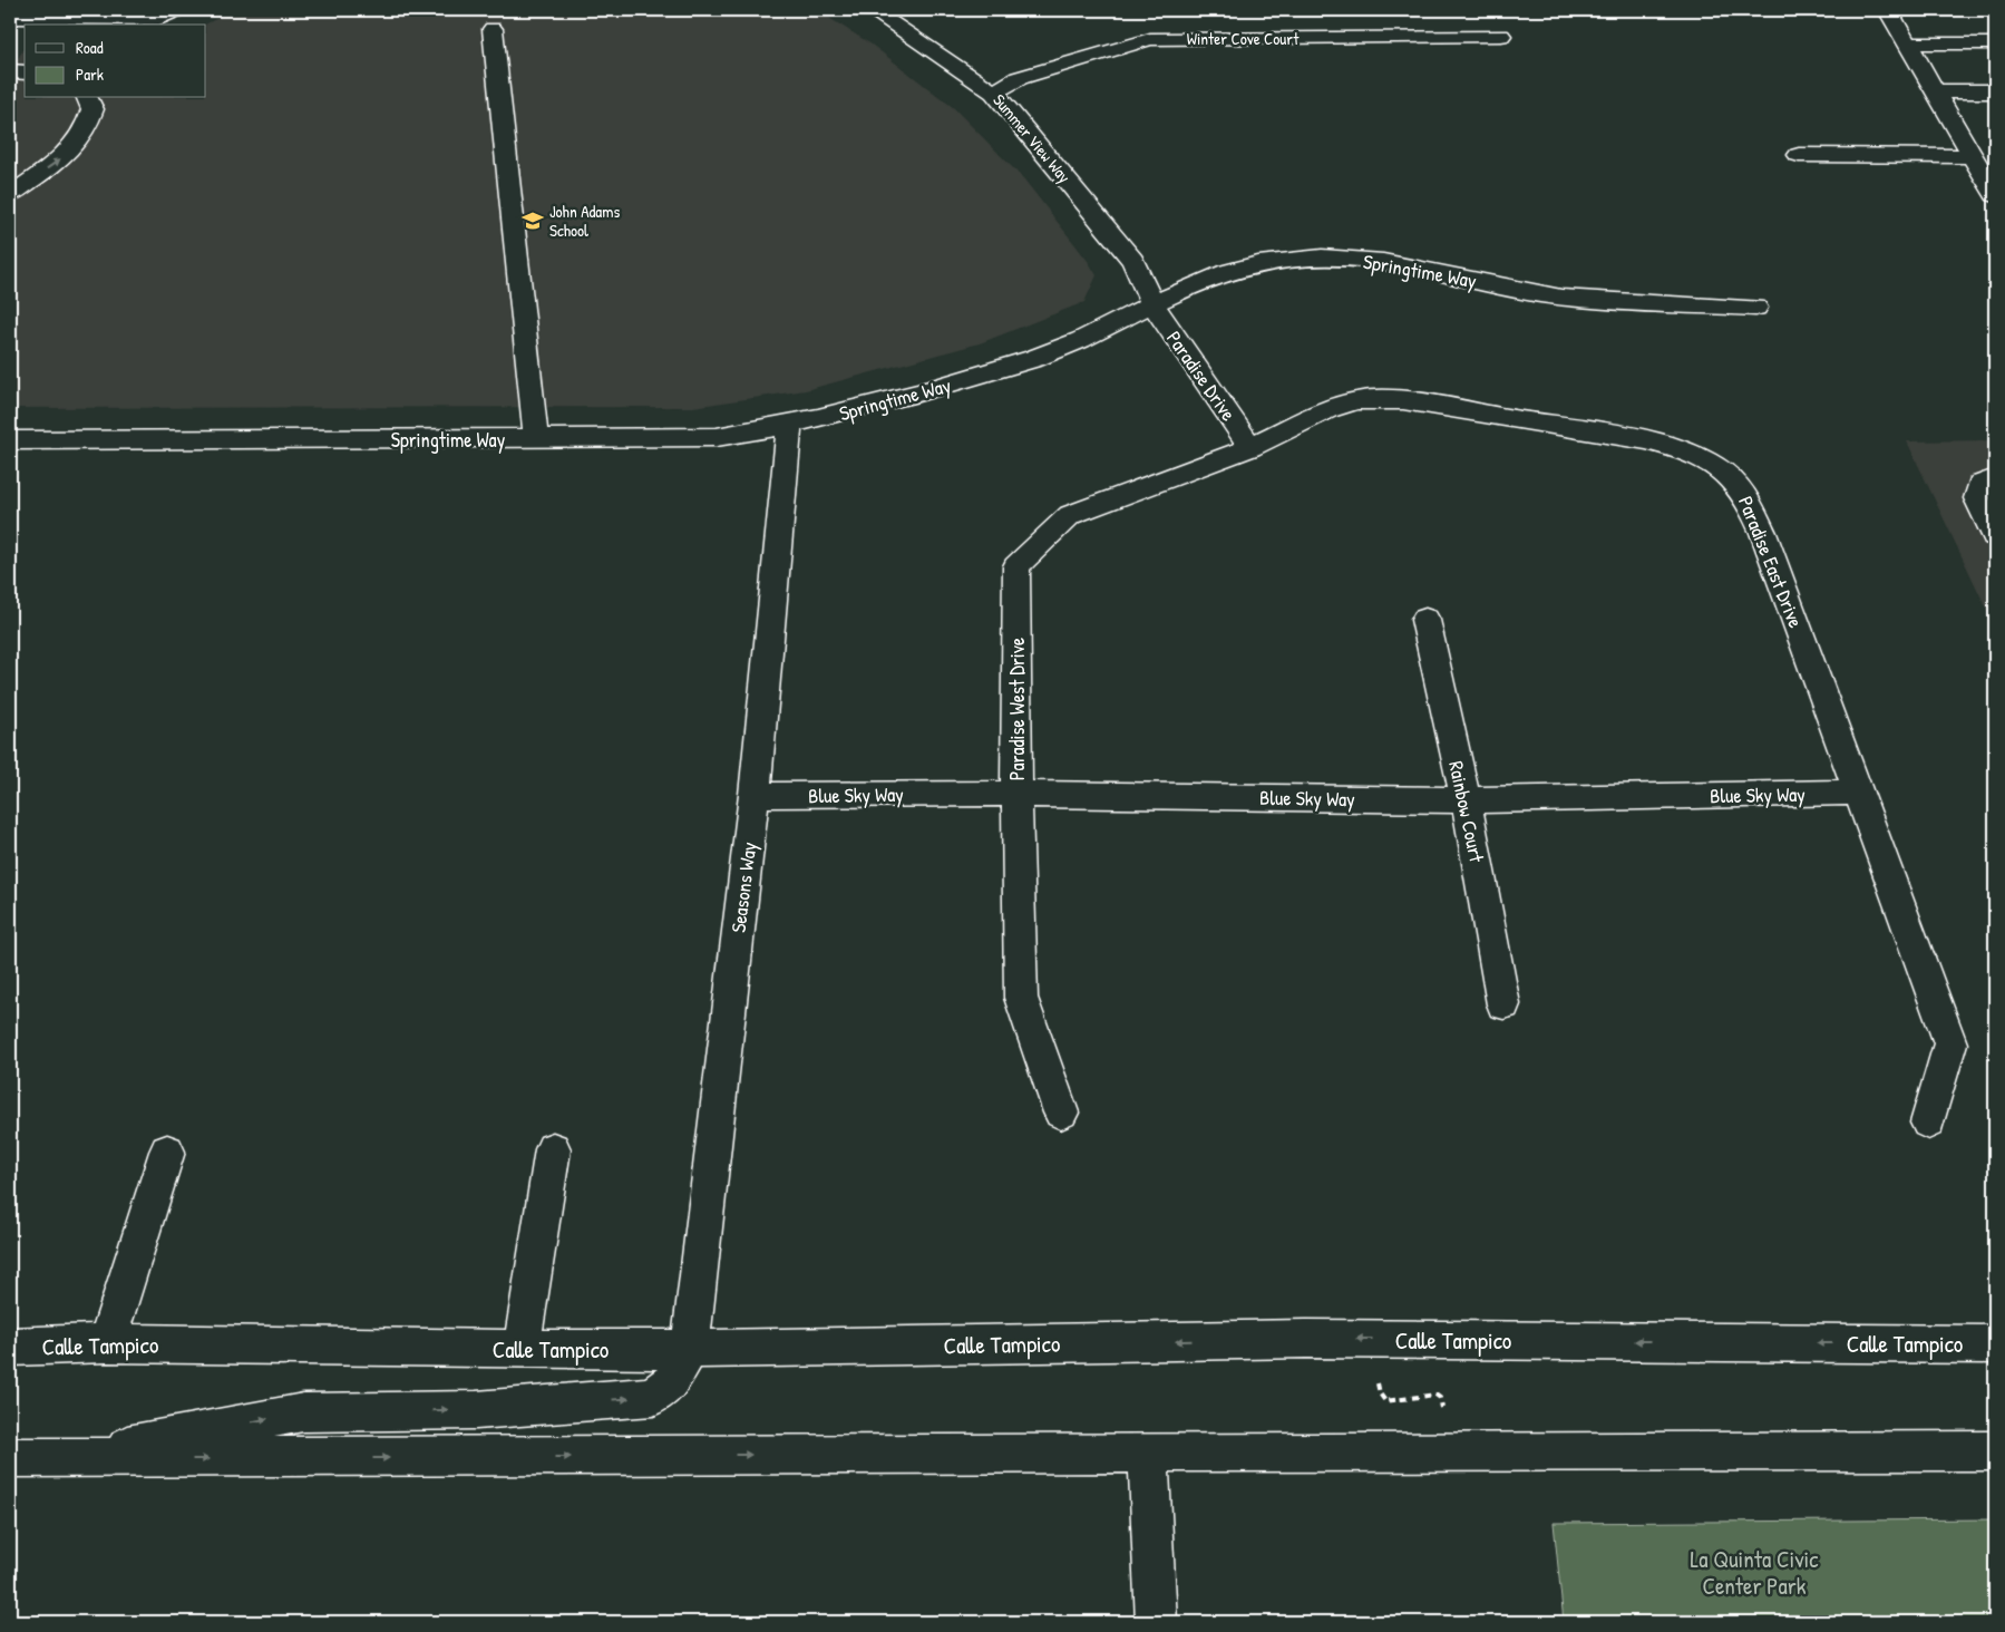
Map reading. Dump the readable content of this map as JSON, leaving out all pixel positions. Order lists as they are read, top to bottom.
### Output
{
  "streets": {
    "street": [
      "Winter Cove Court",
      "Summer View Way",
      "Springtime Way",
      "Paradise Drive",
      "Paradise East Drive",
      "Paradise West Drive",
      "Blue Sky Way",
      "Rainbow Court",
      "Seasons Way",
      "Calle Tampico"
    ]
  },
  "crossings": [
    ["Winter Cove Court", "Summer View Way"],
    ["Summer View Way", "Springtime Way"],
    ["Summer View Way", "Paradise Drive"],
    ["Springtime Way", "Paradise Drive"],
    ["Springtime Way", "Seasons Way"],
    ["Paradise Drive", "Paradise East Drive"],
    ["Paradise Drive", "Paradise West Drive"],
    ["Paradise East Drive", "Paradise West Drive"],
    ["Paradise East Drive", "Blue Sky Way"],
    ["Paradise West Drive", "Blue Sky Way"],
    ["Blue Sky Way", "Rainbow Court"],
    ["Blue Sky Way", "Seasons Way"],
    ["Seasons Way", "Calle Tampico"]
  ],
  "parks": ["La Quinta Civic Center Park"],
  "places": {
    "school or university": ["John Adams School"]
  },
  "legend": ["Road", "Park"]
}
